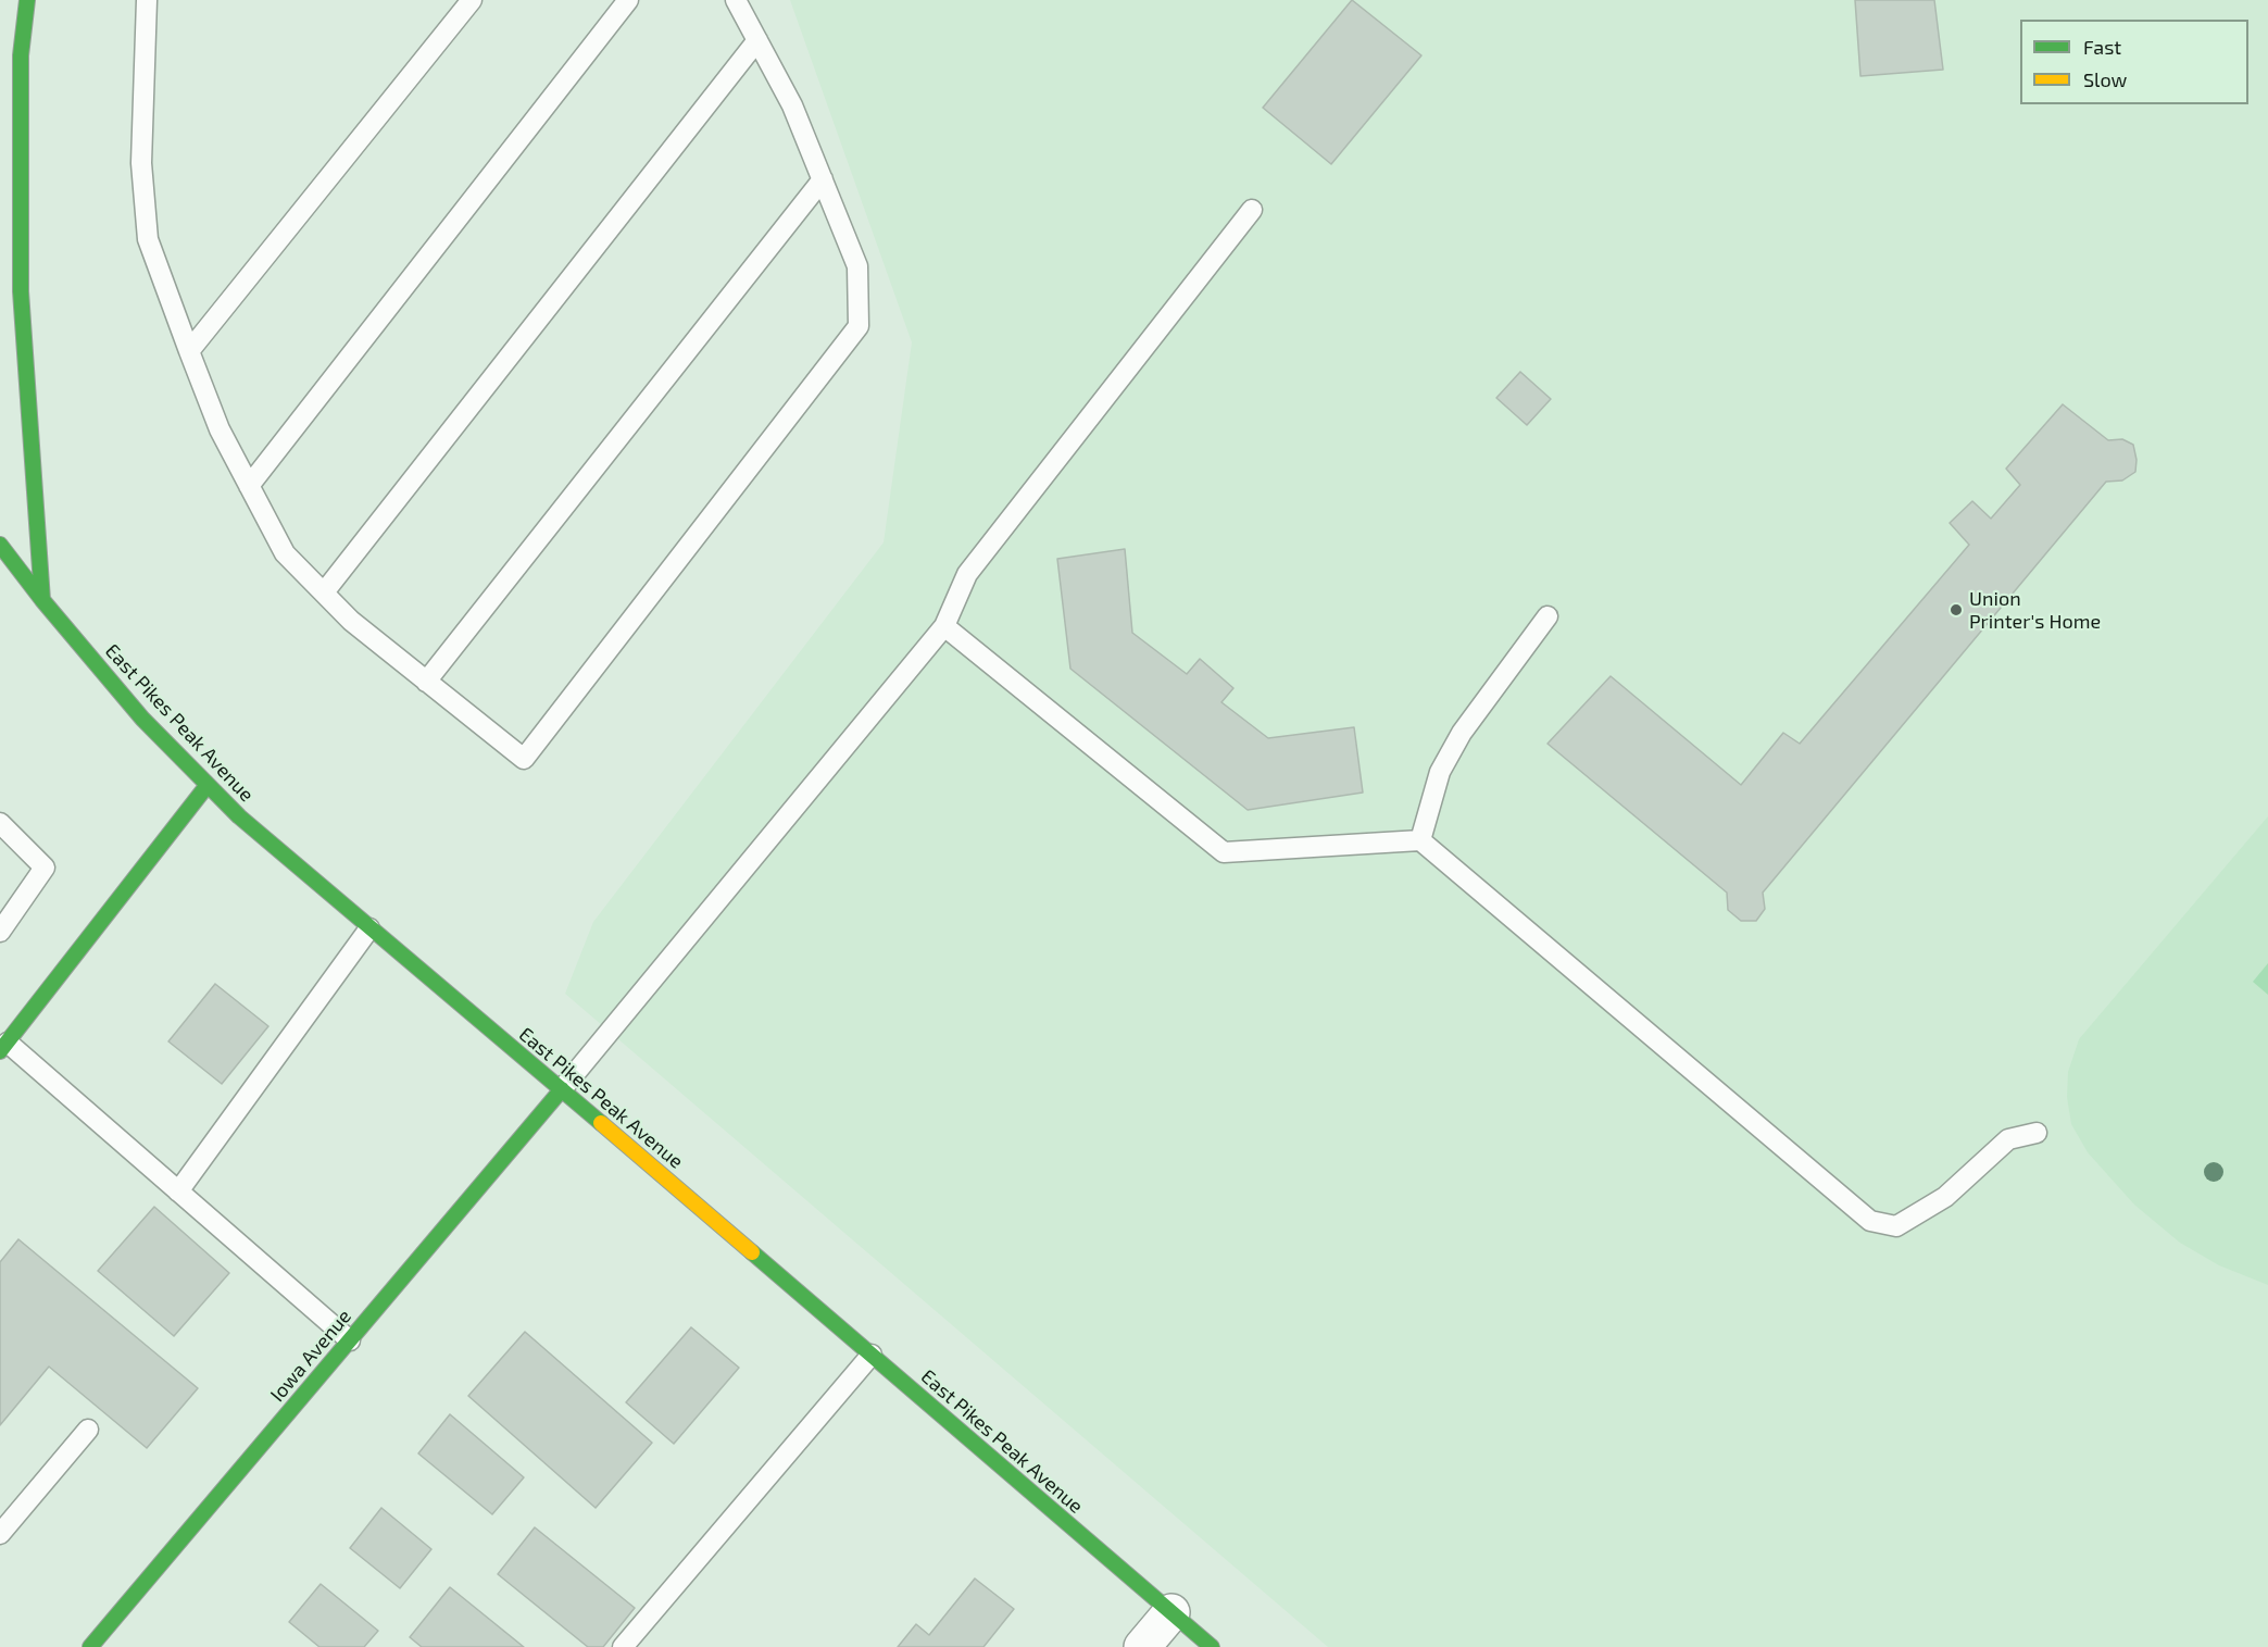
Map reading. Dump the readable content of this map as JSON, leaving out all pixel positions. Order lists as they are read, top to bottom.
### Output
{
  "streets": {
    "main road": ["East Pikes Peak Avenue", "Iowa Avenue"]
  },
  "crossings": [
    ["East Pikes Peak Avenue", "Iowa Avenue"]
  ],
  "places": ["Union Printer's Home"],
  "legend": ["Fast", "Slow"]
}
